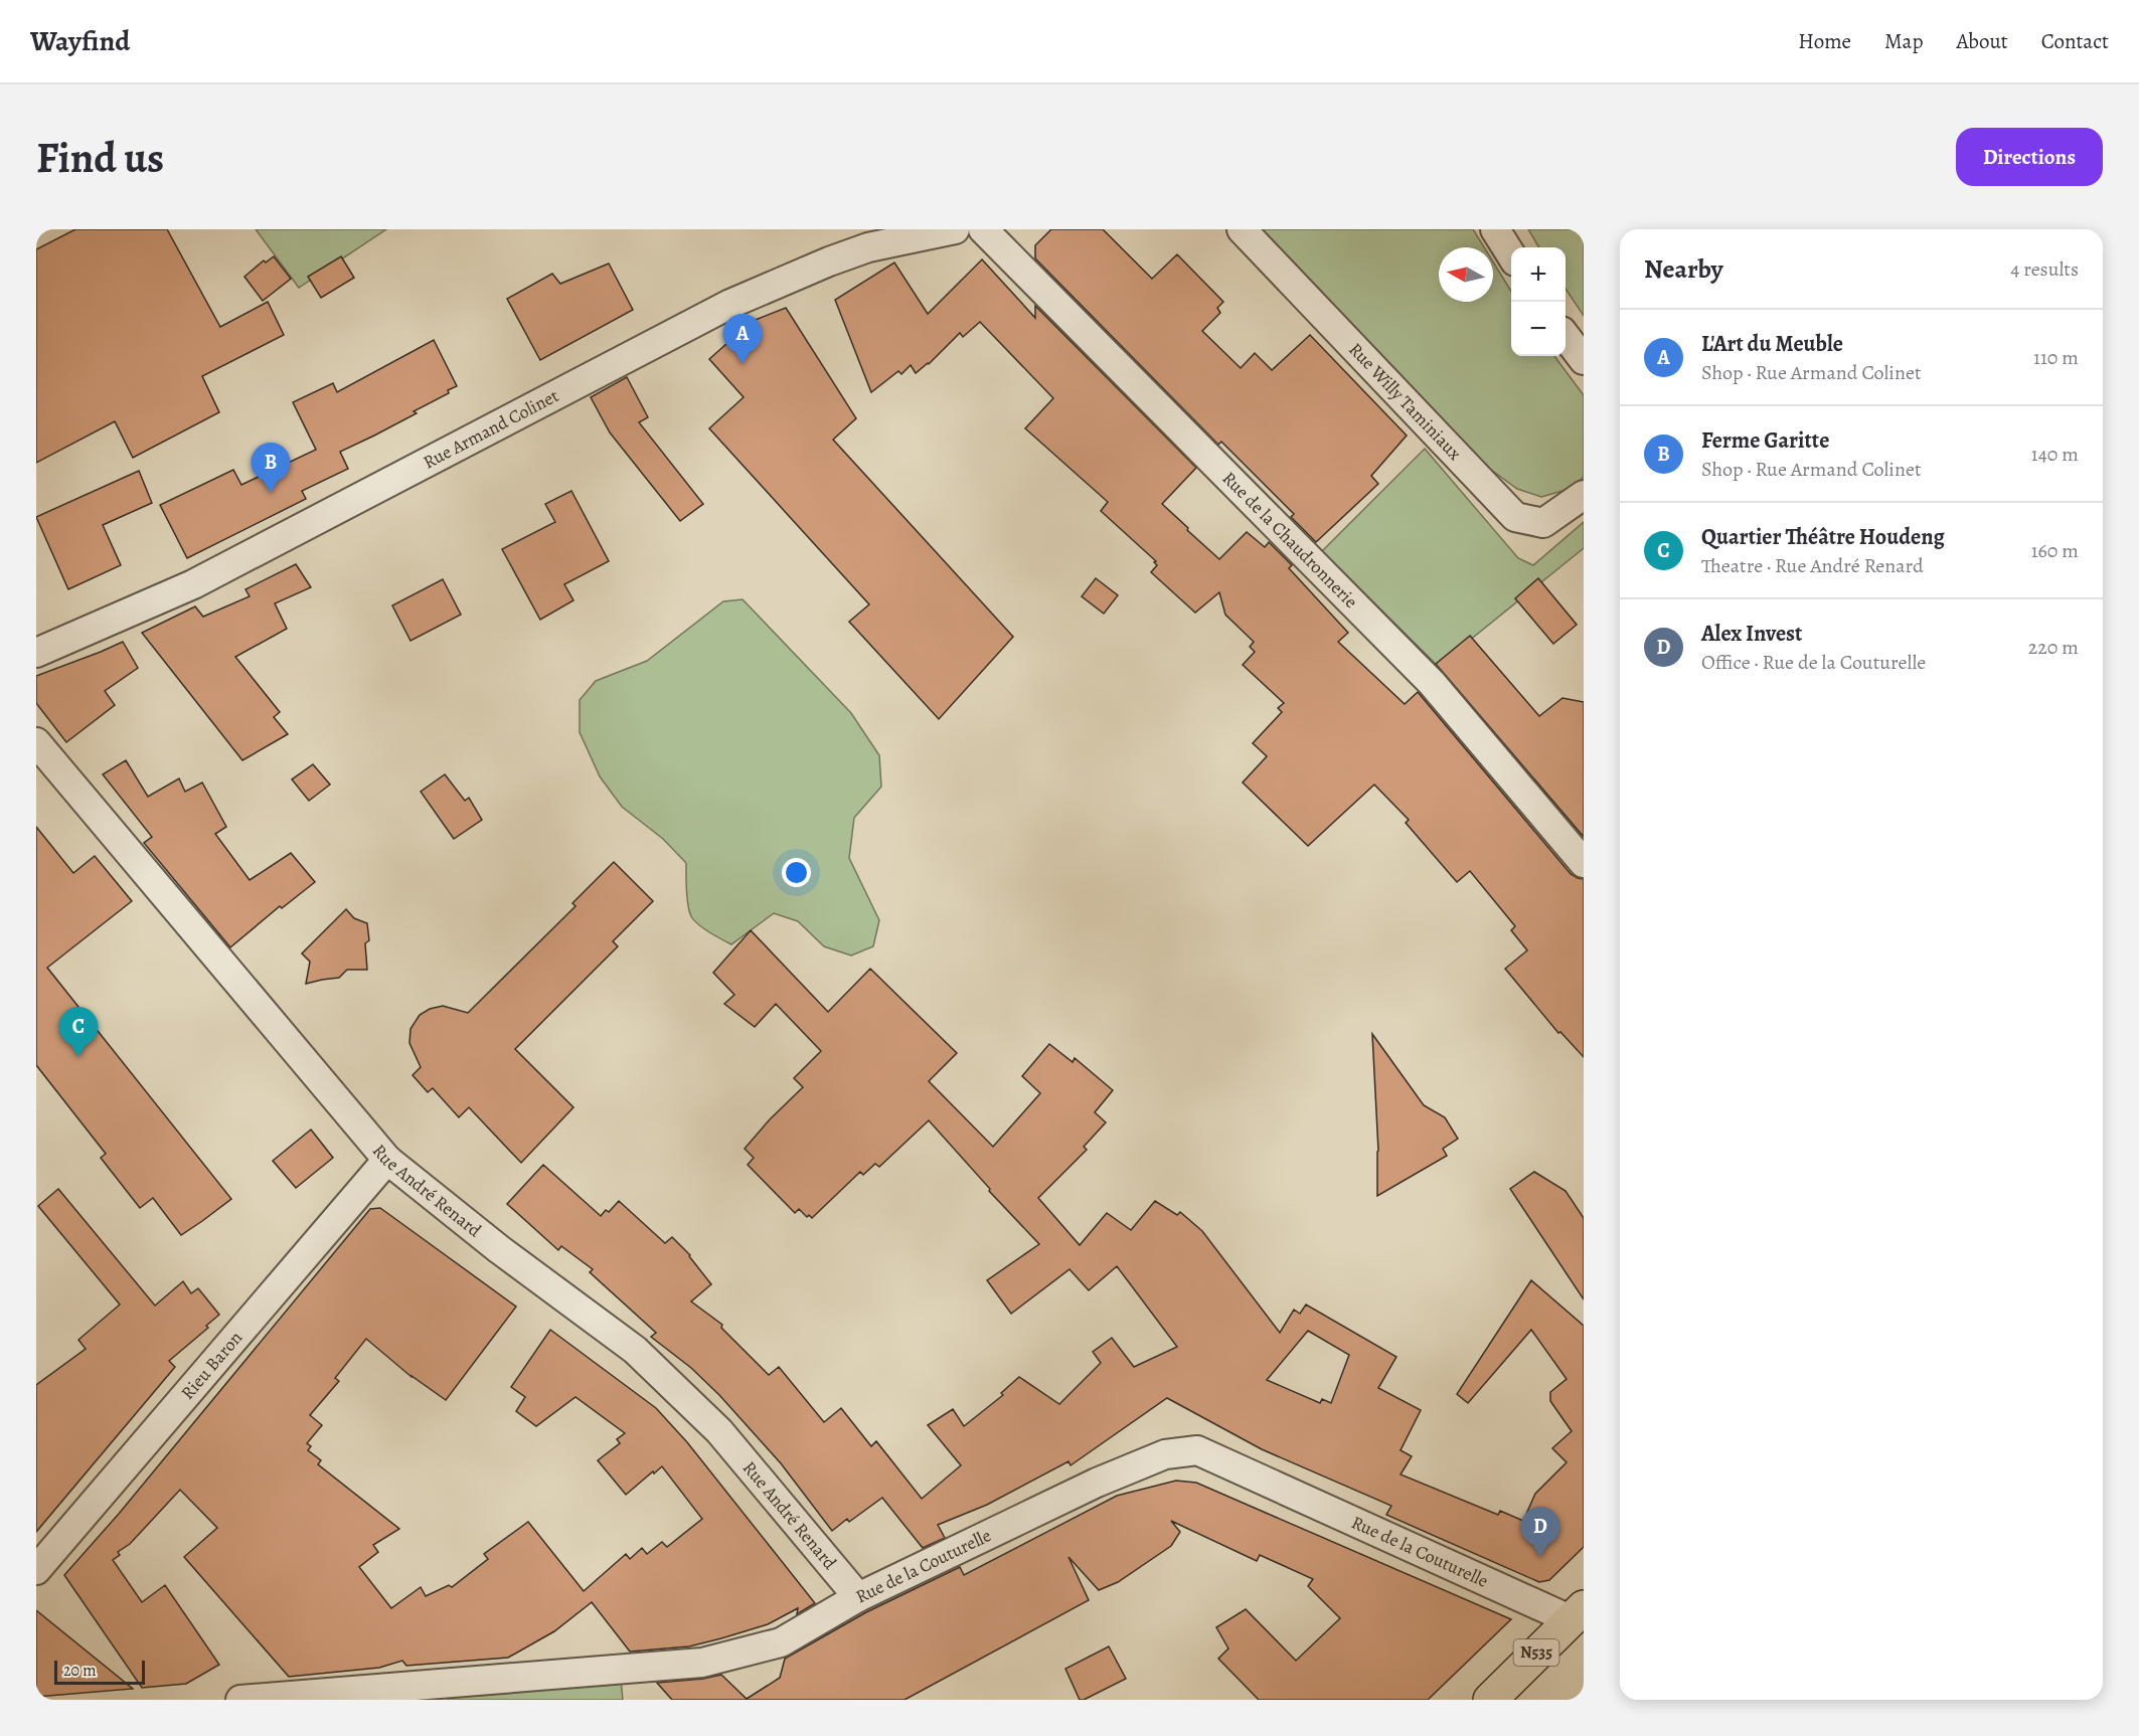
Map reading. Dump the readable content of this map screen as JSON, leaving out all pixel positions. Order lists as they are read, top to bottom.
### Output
{
  "streets": {
    "main road": ["N535"],
    "street": [
      "Rue Willy Taminiaux",
      "Rue Armand Colinet",
      "Rue de la Chaudronnerie",
      "Rue André Renard",
      "Rieu Baron",
      "Rue de la Couturelle"
    ]
  },
  "crossings": [
    ["Rue André Renard", "Rieu Baron"],
    ["Rue André Renard", "Rue de la Couturelle"],
    ["Rue de la Couturelle", "N535"]
  ],
  "scale_bar": "20 m",
  "north": "left",
  "page": {
    "header": "Wayfind",
    "nav": [
      "Home",
      "Map",
      "About",
      "Contact"
    ],
    "buttons": "Directions",
    "title": "Find us",
    "heading": ["Nearby", "4 results"],
    "map_buttons": ["+", "−"],
    "list": [
      {
        "mark": "A",
        "name": "L'Art du Meuble",
        "note": "Shop · Rue Armand Colinet",
        "value": "110 m"
      },
      {
        "mark": "B",
        "name": "Ferme Garitte",
        "note": "Shop · Rue Armand Colinet",
        "value": "140 m"
      },
      {
        "mark": "C",
        "name": "Quartier Théâtre Houdeng",
        "note": "Theatre · Rue André Renard",
        "value": "160 m"
      },
      {
        "mark": "D",
        "name": "Alex Invest",
        "note": "Office · Rue de la Couturelle",
        "value": "220 m"
      }
    ],
    "pins": [
      "A",
      "B",
      "C",
      "D"
    ],
    "scale": "20 m"
  }
}
